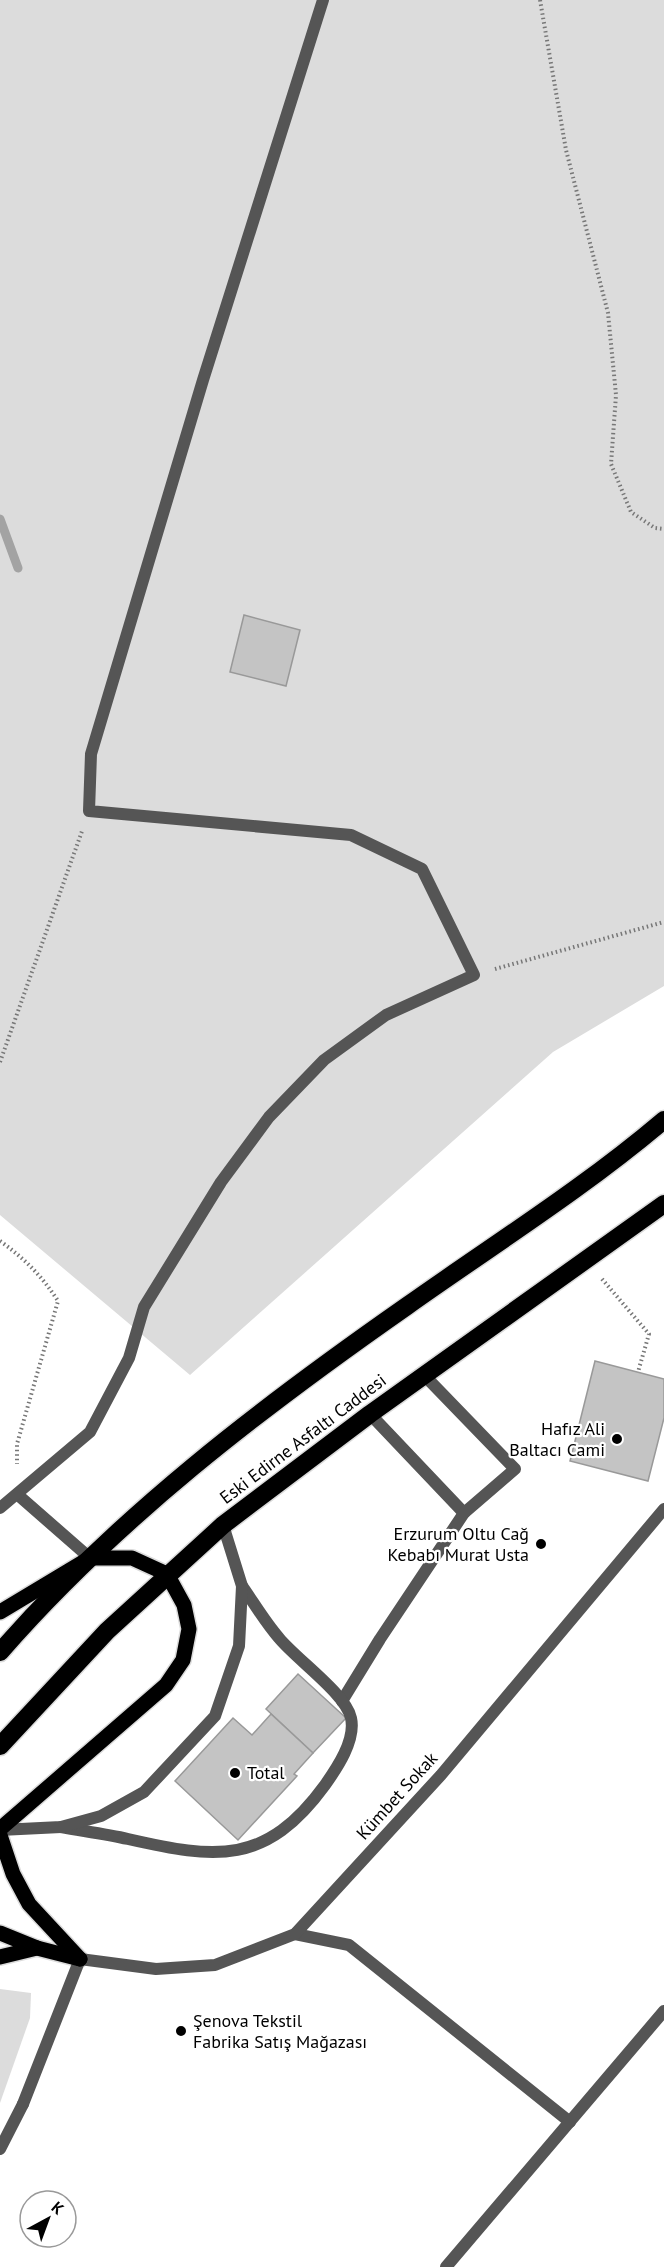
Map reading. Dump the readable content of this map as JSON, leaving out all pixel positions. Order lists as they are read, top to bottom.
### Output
{
  "streets": {
    "highway": ["Eski Edirne Asfaltı Caddesi"],
    "street": ["Kümbet Sokak"]
  },
  "places": [
    "Hafız Ali Baltacı Cami",
    "Erzurum Oltu Cağ Kebabı Murat Usta",
    "Total",
    "Şenova Tekstil Fabrika Satış Mağazası"
  ],
  "north": "top right"
}
